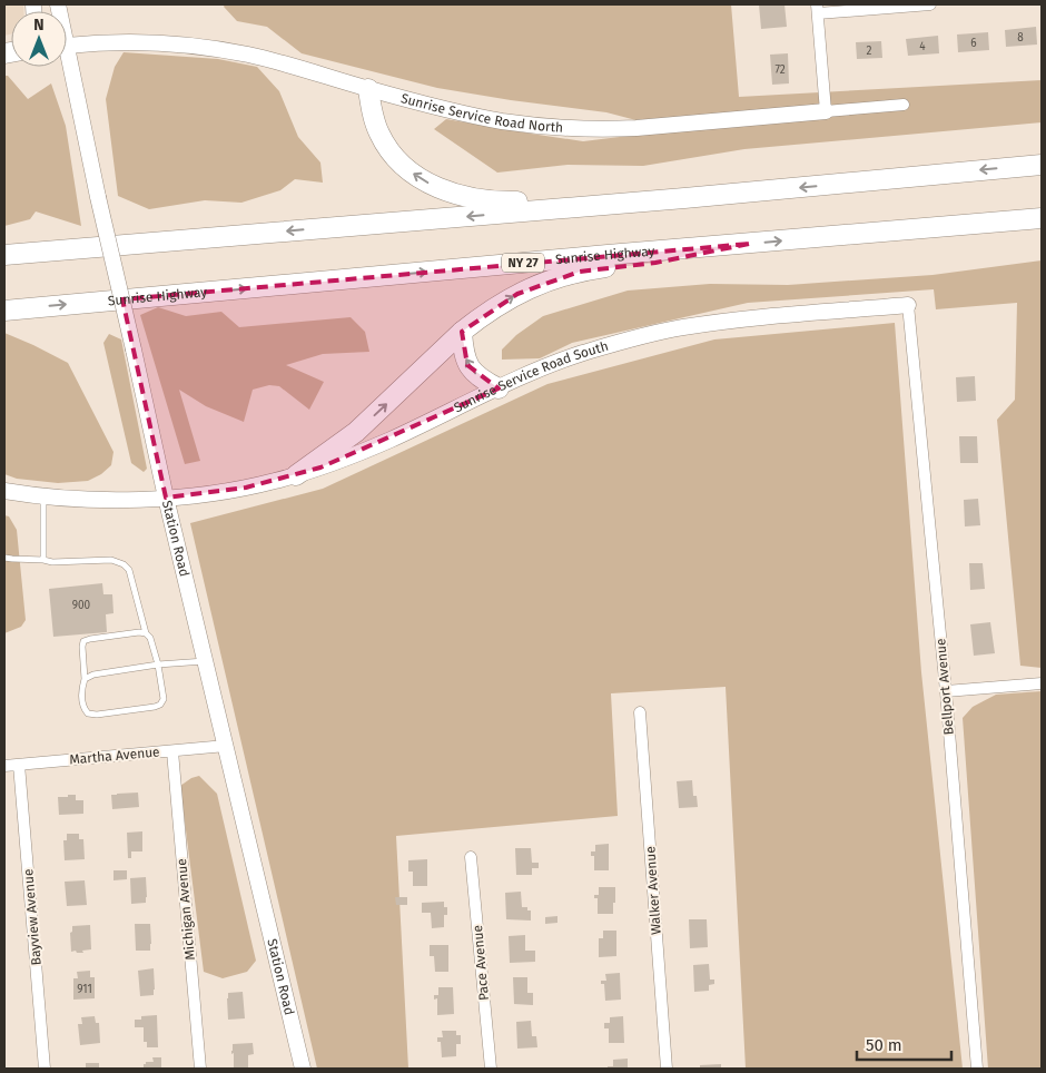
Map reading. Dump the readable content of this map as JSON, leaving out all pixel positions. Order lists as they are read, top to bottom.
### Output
{
  "streets": {
    "highway": ["Sunrise Highway", "NY 27"],
    "street": [
      "Sunrise Service Road North",
      "Sunrise Service Road South",
      "Station Road",
      "Bellport Avenue",
      "Martha Avenue",
      "Walker Avenue",
      "Michigan Avenue",
      "Bayview Avenue",
      "Pace Avenue"
    ]
  },
  "crossings": [
    ["Sunrise Service Road South", "Station Road"],
    ["Sunrise Service Road South", "Bellport Avenue"],
    ["Station Road", "Martha Avenue"],
    ["Martha Avenue", "Michigan Avenue"],
    ["Martha Avenue", "Bayview Avenue"]
  ],
  "house_numbers": [
    "8",
    "6",
    "4",
    "2",
    "72",
    "900",
    "911"
  ],
  "scale_bar": "50 m",
  "north": "top"
}
